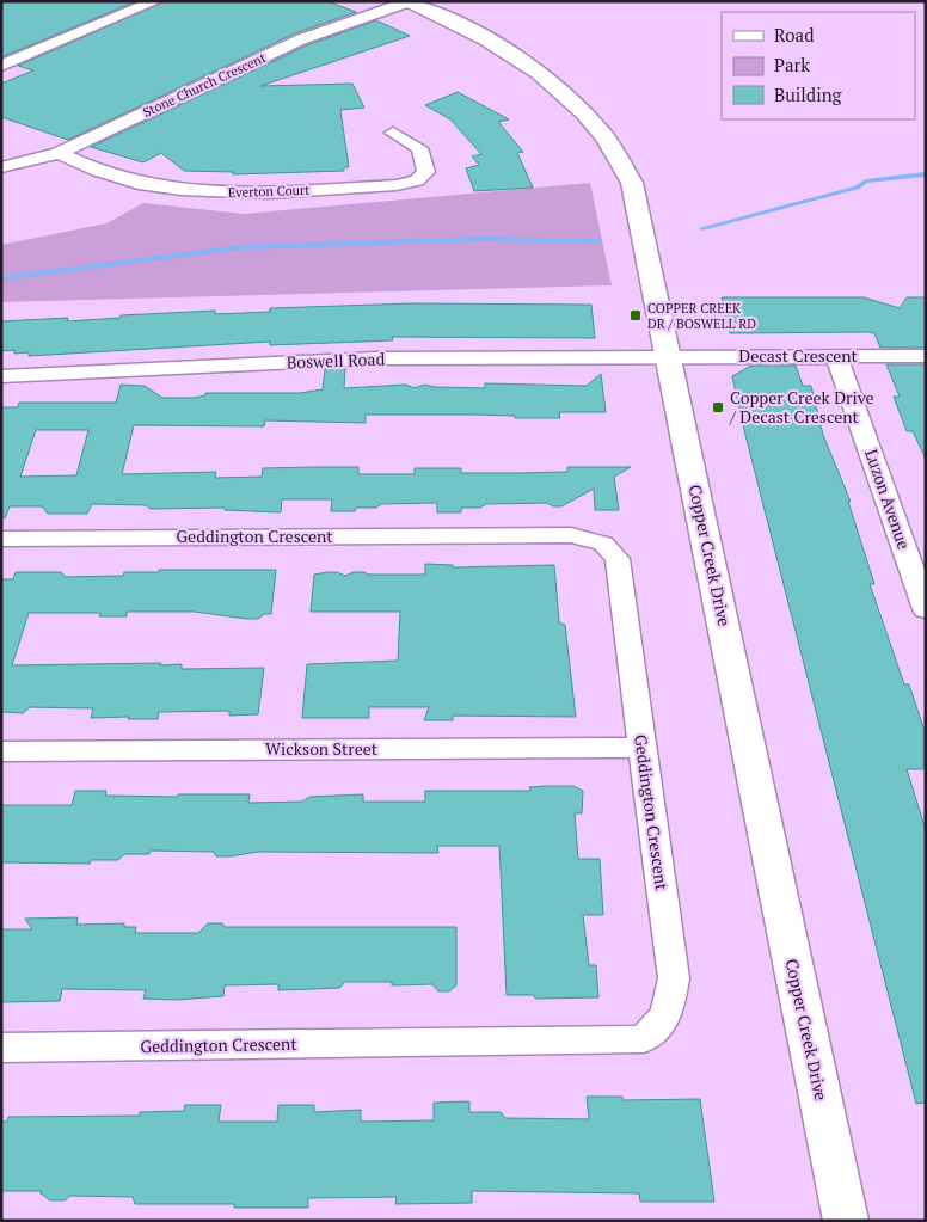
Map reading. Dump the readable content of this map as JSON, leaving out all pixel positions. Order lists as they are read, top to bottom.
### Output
{
  "streets": {
    "street": [
      "Stone Church Crescent",
      "Everton Court",
      "Decast Crescent",
      "Boswell Road",
      "Luzon Avenue",
      "Geddington Crescent",
      "Copper Creek Drive",
      "Wickson Street"
    ]
  },
  "crossings": [
    ["Stone Church Crescent", "Everton Court"],
    ["Stone Church Crescent", "Copper Creek Drive"],
    ["Decast Crescent", "Boswell Road"],
    ["Decast Crescent", "Luzon Avenue"],
    ["Decast Crescent", "Copper Creek Drive"],
    ["Boswell Road", "Copper Creek Drive"],
    ["Geddington Crescent", "Wickson Street"]
  ],
  "places": {
    "transit": ["COPPER CREEK DR / BOSWELL RD", "Copper Creek Drive / Decast Crescent"]
  },
  "legend": ["Road", "Park", "Building"]
}
